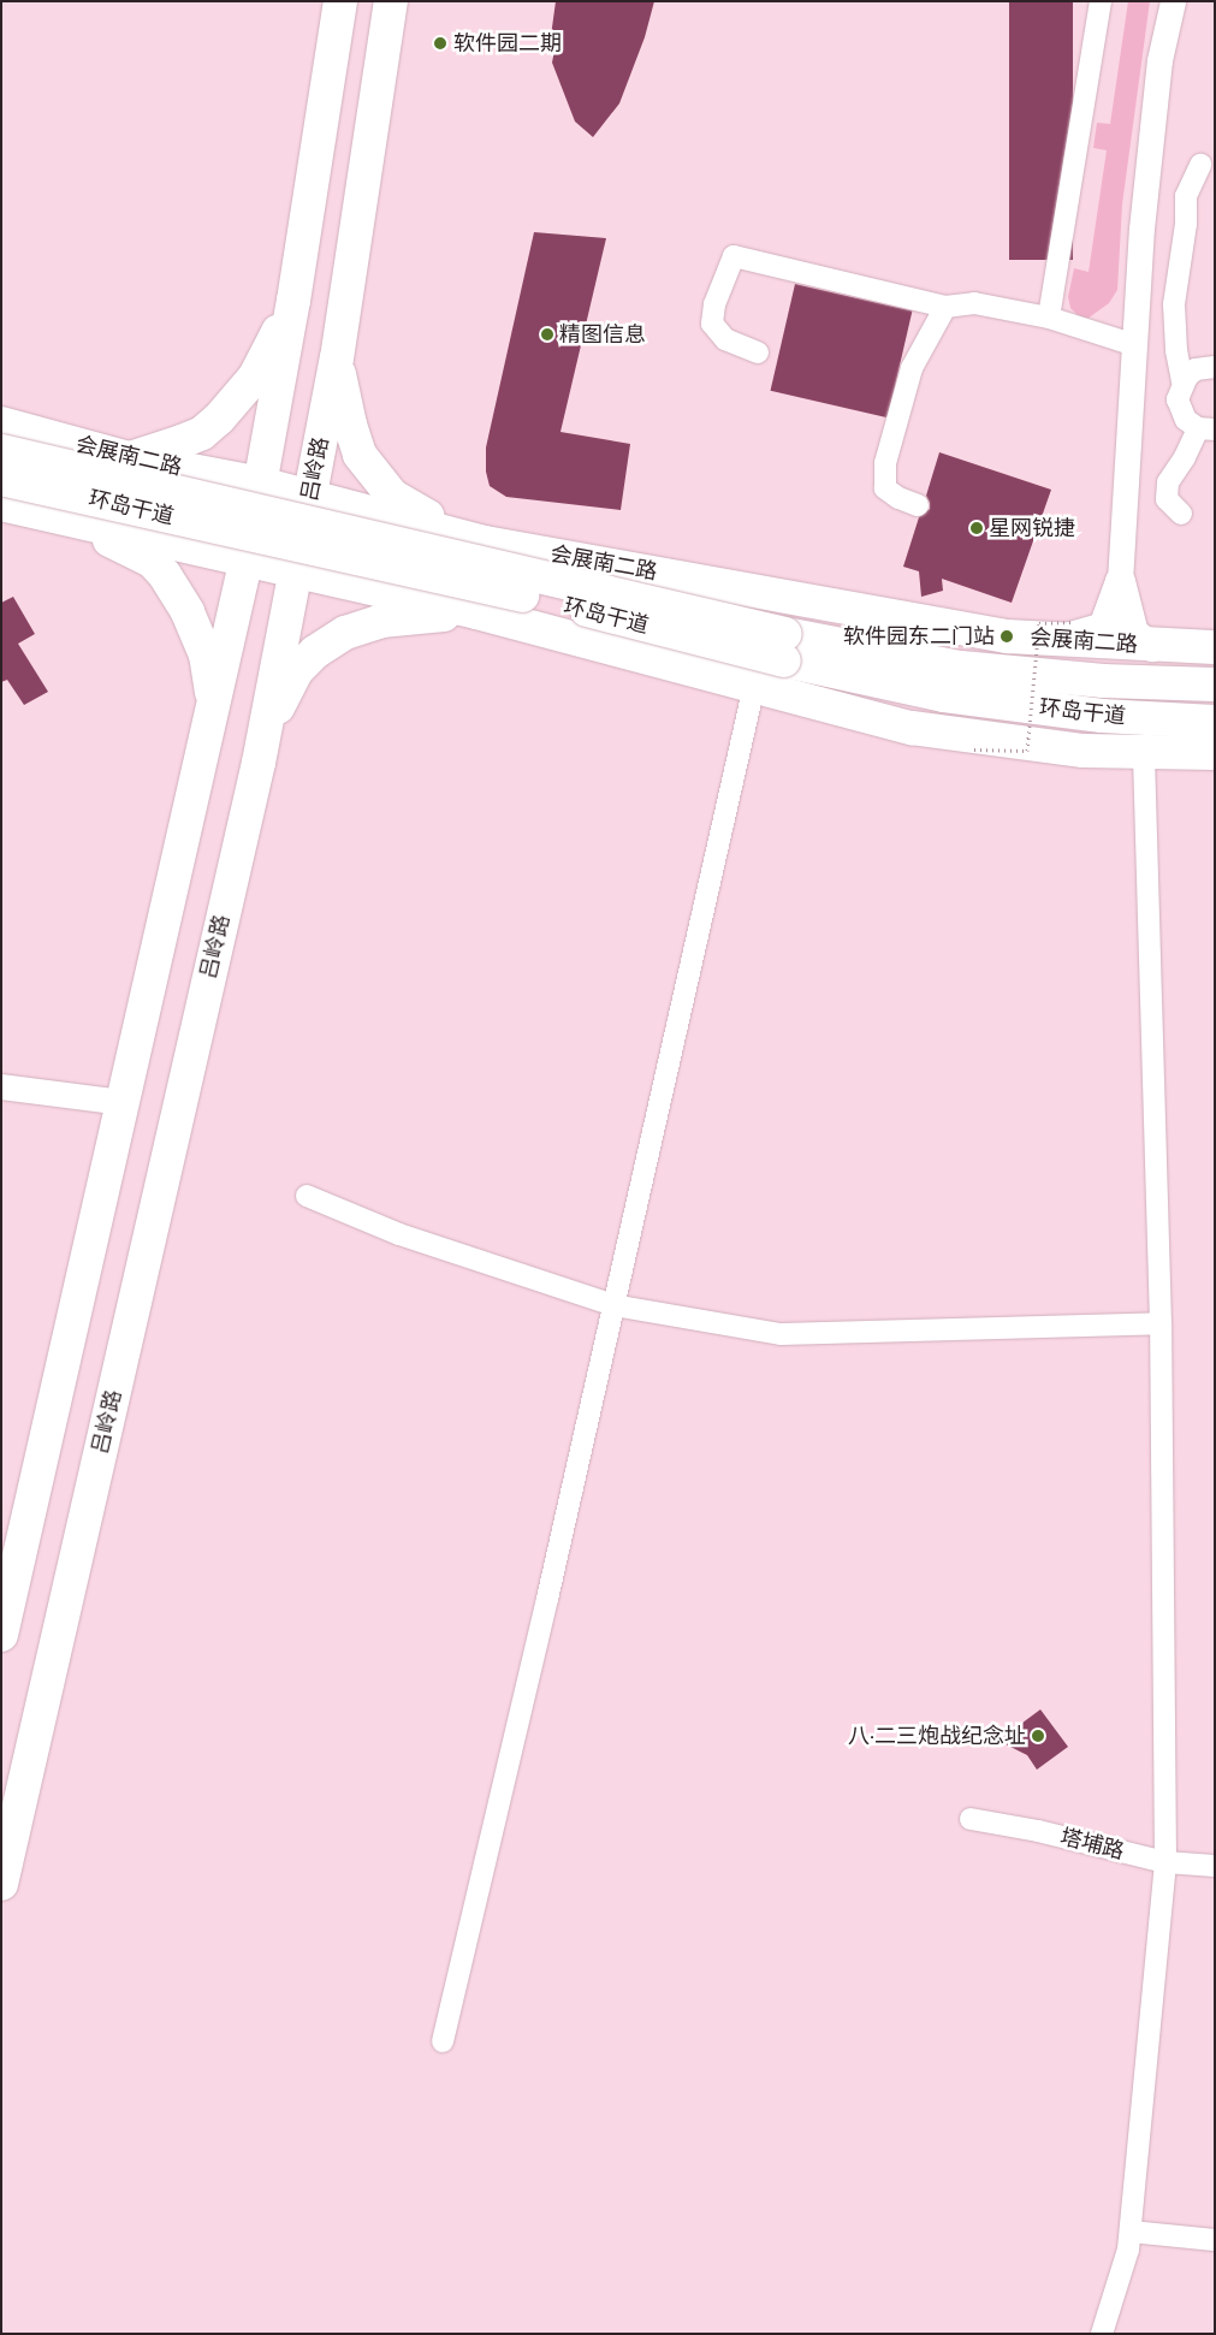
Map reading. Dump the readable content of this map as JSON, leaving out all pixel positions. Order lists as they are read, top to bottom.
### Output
{
  "streets": {
    "main road": ["会展南二路", "吕岭路", "环岛干道"],
    "street": ["塔埔路"]
  },
  "crossings": [
    ["会展南二路", "吕岭路"]
  ],
  "places": [
    "软件园二期",
    "精图信息",
    "星网锐捷",
    "软件园东二门站",
    "八·二三炮战纪念址"
  ]
}
